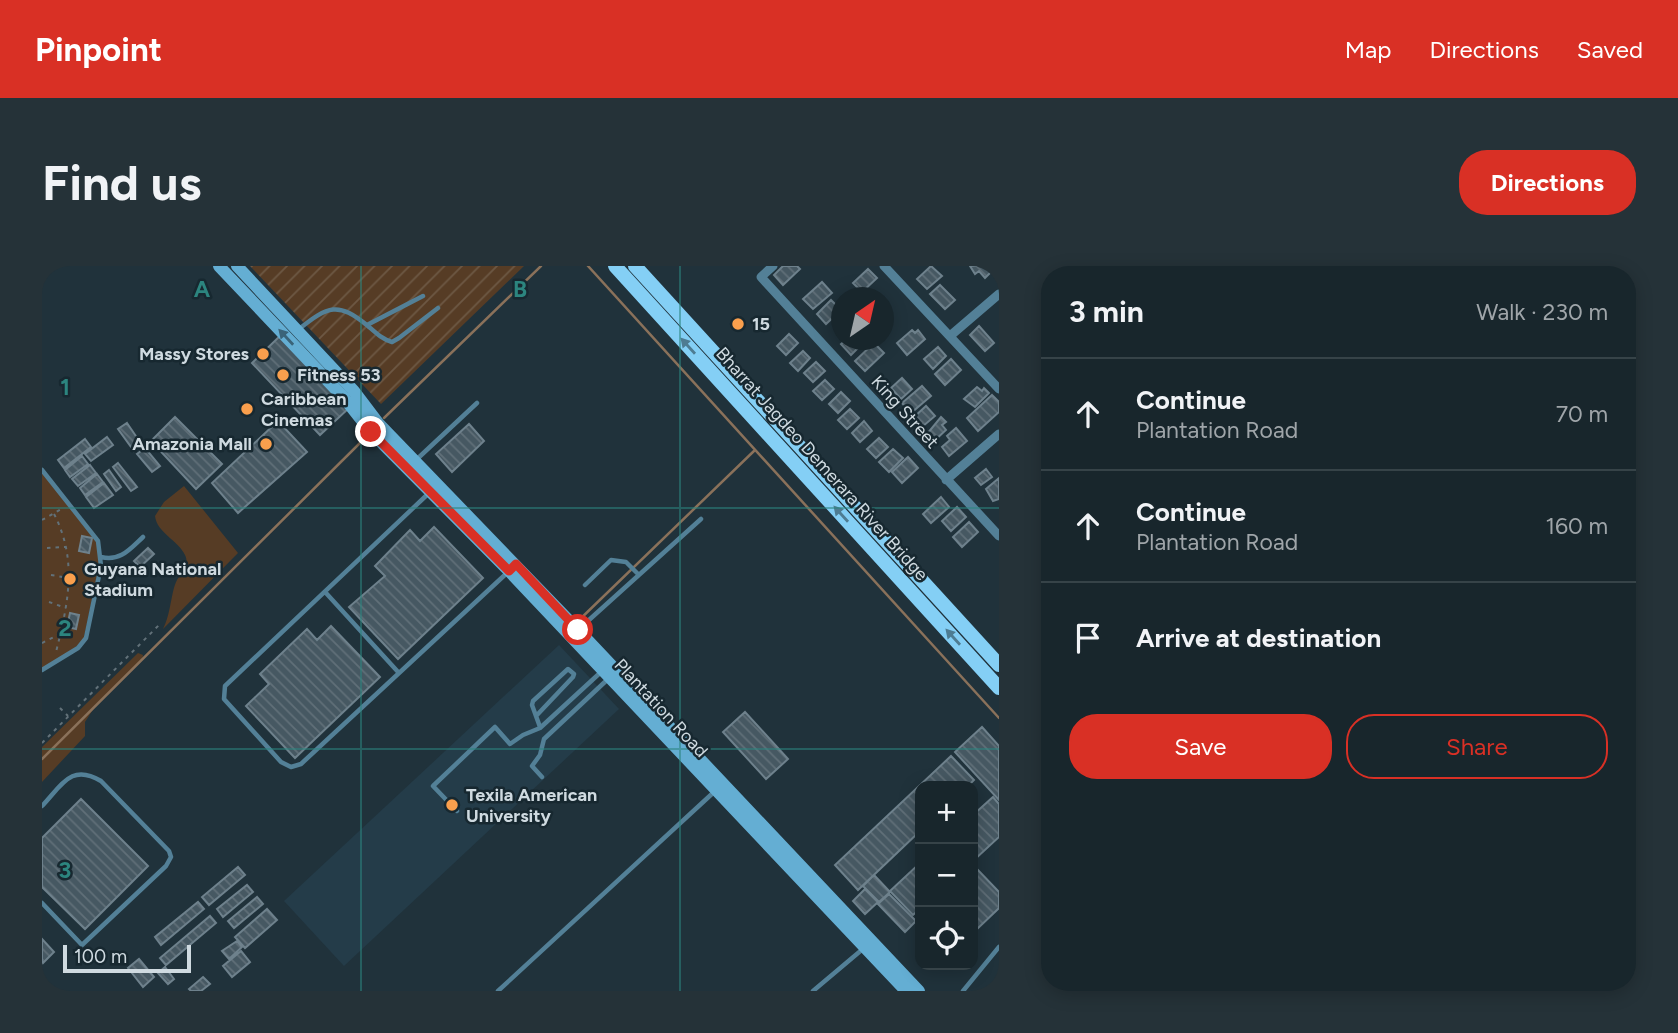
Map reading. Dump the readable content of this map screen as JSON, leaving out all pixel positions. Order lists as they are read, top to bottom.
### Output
{
  "streets": {
    "main road": ["Bharrat Jagdeo Demerara River Bridge"],
    "street": ["King Street", "Plantation Road"]
  },
  "places": [
    "15",
    "Massy Stores",
    "Fitness 53",
    "Caribbean Cinemas",
    "Amazonia Mall",
    "Guyana National Stadium",
    "Texila American University"
  ],
  "scale_bar": "100 m",
  "north": "top right",
  "page": {
    "header": "Pinpoint",
    "nav": ["Map", "Directions", "Saved"],
    "buttons": [
      "Directions",
      ["Save", "Share"]
    ],
    "title": "Find us",
    "heading": ["3 min", "Walk · 230 m"],
    "list": [
      ["Continue", "Plantation Road", "70 m"],
      ["Continue", "Plantation Road", "160 m"],
      "Arrive at destination"
    ],
    "map_buttons": ["+", "−"],
    "scale": "100 m"
  },
  "grid": {
    "columns": ["A", "B"],
    "rows": ["1", "2", "3"]
  }
}
